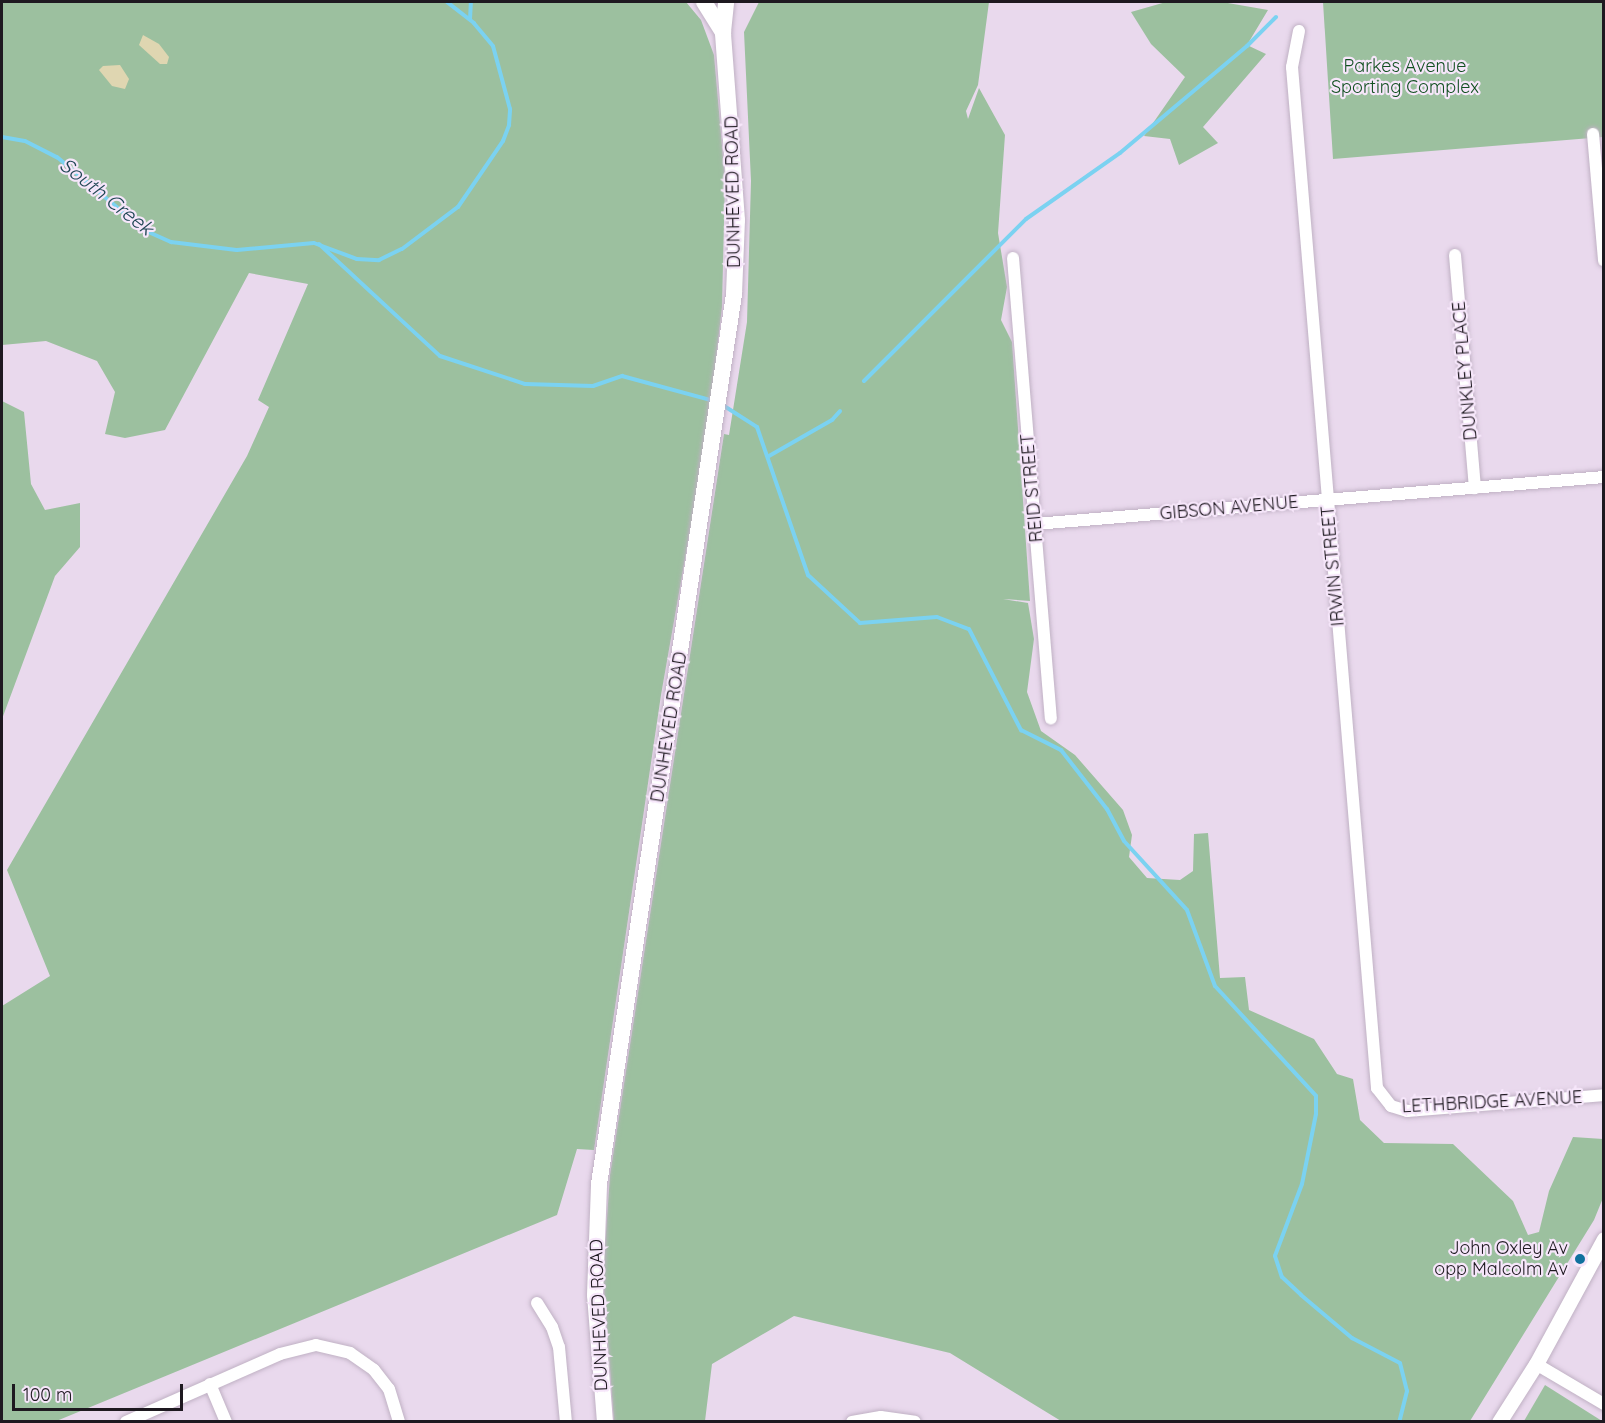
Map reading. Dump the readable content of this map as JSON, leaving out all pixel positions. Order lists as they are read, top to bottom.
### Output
{
  "streets": {
    "main road": ["DUNHEVED ROAD"],
    "street": [
      "DUNKLEY PLACE",
      "REID STREET",
      "GIBSON AVENUE",
      "IRWIN STREET",
      "LETHBRIDGE AVENUE"
    ]
  },
  "crossings": [
    ["DUNKLEY PLACE", "GIBSON AVENUE"],
    ["REID STREET", "GIBSON AVENUE"],
    ["GIBSON AVENUE", "IRWIN STREET"],
    ["IRWIN STREET", "LETHBRIDGE AVENUE"]
  ],
  "water": ["South Creek"],
  "parks": ["Parkes Avenue Sporting Complex"],
  "places": ["John Oxley Av opp Malcolm Av"],
  "scale_bar": "100 m"
}
